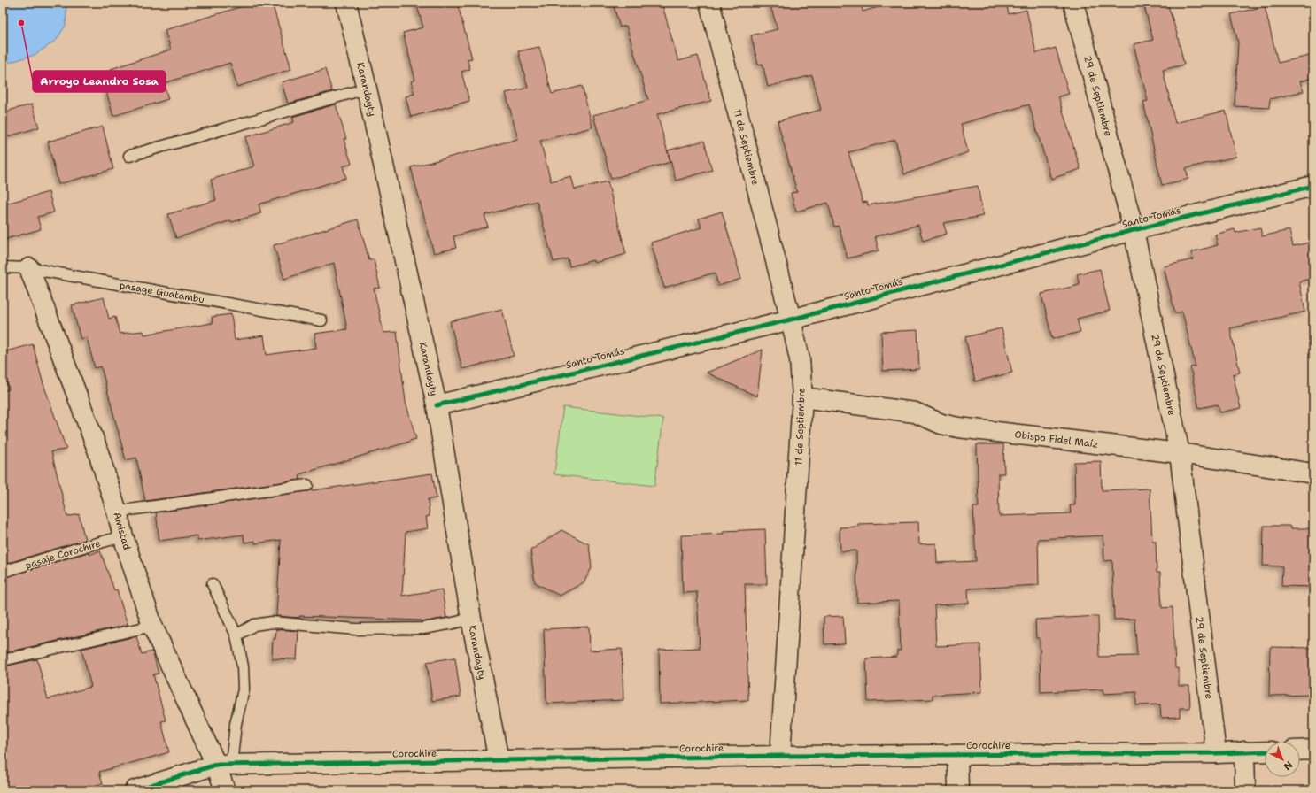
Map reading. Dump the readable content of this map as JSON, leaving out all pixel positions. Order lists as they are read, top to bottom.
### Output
{
  "streets": {
    "street": [
      "Karandayty",
      "29 de Septiembre",
      "11 de Septiembre",
      "Santo Tomás",
      "Obispo Fidel Maíz",
      "Amistad",
      "Corochire"
    ],
    "lane": ["pasage Guatambu", "pasaje Corochire"]
  },
  "crossings": [
    ["Karandayty", "Santo Tomás"],
    ["Karandayty", "Corochire"],
    ["29 de Septiembre", "Santo Tomás"],
    ["29 de Septiembre", "Obispo Fidel Maíz"],
    ["29 de Septiembre", "Corochire"],
    ["11 de Septiembre", "Santo Tomás"],
    ["11 de Septiembre", "Obispo Fidel Maíz"],
    ["11 de Septiembre", "Corochire"],
    ["pasage Guatambu", "Amistad"],
    ["Amistad", "pasaje Corochire"],
    ["Amistad", "Corochire"]
  ],
  "places": ["Arroyo Leandro Sosa"],
  "north": "bottom right"
}
